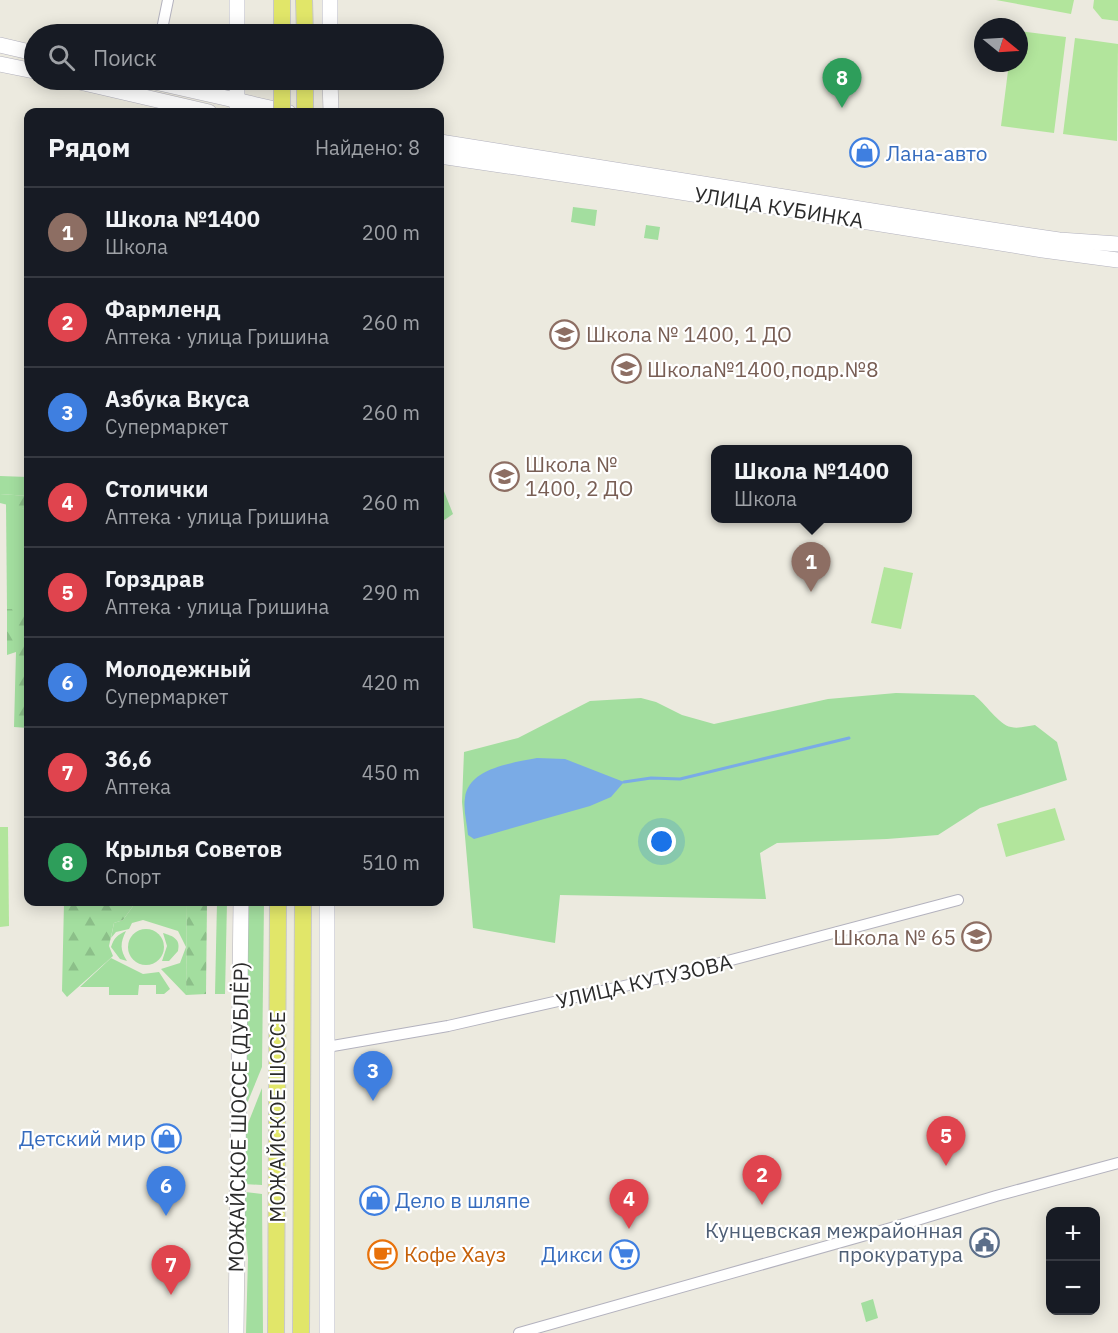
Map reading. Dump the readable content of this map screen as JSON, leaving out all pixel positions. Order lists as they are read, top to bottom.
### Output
{
  "streets": {
    "main road": ["УЛИЦА КУБИНКА", "МОЖАЙСКОЕ ШОССЕ (ДУБЛЁР)", "МОЖАЙСКОЕ ШОССЕ"],
    "street": ["УЛИЦА КУТУЗОВА"]
  },
  "places": {
    "shop": ["Лана-авто", "Детский мир", "Дело в шляпе"],
    "school or university": [
      "Школа № 1400, 1 ДО",
      "Школа№1400,подр.№8",
      "Школа № 1400, 2 ДО",
      "Школа № 65"
    ],
    "public building": ["Кунцевская межрайонная прокуратура"],
    "cafe": ["Кофе Хауз"],
    "supermarket": ["Дикси"]
  },
  "north": "right",
  "page": {
    "search": "Поиск",
    "pins": [
      "8",
      "1",
      "3",
      "5",
      "2",
      "6",
      "4",
      "7"
    ],
    "heading": ["Рядом", "Найдено: 8"],
    "list": [
      {
        "mark": "1",
        "name": "Школа №1400",
        "note": "Школа",
        "value": "200 m"
      },
      {
        "mark": "2",
        "name": "Фармленд",
        "note": "Аптека · улица Гришина",
        "value": "260 m"
      },
      {
        "mark": "3",
        "name": "Азбука Вкуса",
        "note": "Супермаркет",
        "value": "260 m"
      },
      {
        "mark": "4",
        "name": "Столички",
        "note": "Аптека · улица Гришина",
        "value": "260 m"
      },
      {
        "mark": "5",
        "name": "Горздрав",
        "note": "Аптека · улица Гришина",
        "value": "290 m"
      },
      {
        "mark": "6",
        "name": "Молодежный",
        "note": "Супермаркет",
        "value": "420 m"
      },
      {
        "mark": "7",
        "name": "36,6",
        "note": "Аптека",
        "value": "450 m"
      },
      {
        "mark": "8",
        "name": "Крылья Советов",
        "note": "Спорт",
        "value": "510 m"
      }
    ],
    "popup": ["Школа №1400", "Школа"],
    "map_buttons": ["+", "−"]
  }
}
